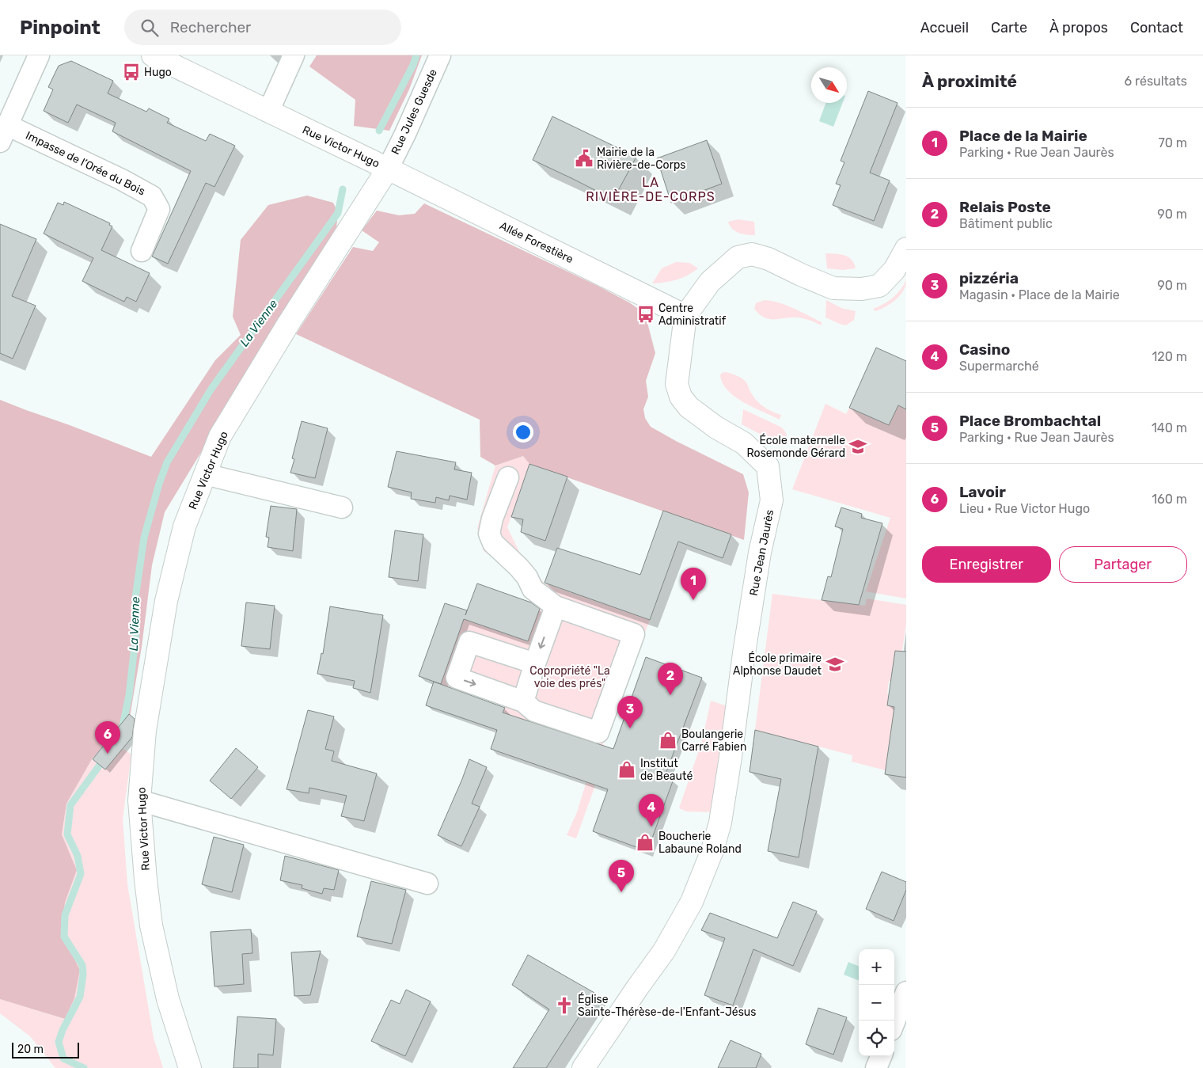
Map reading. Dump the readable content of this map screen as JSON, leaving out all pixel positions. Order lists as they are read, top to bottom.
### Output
{
  "streets": {
    "street": [
      "Rue Jules Guesde",
      "Rue Victor Hugo",
      "Impasse de l’Orée du Bois",
      "Allée Forestière",
      "Rue Jean Jaurès"
    ]
  },
  "crossings": [
    ["Rue Jules Guesde", "Rue Victor Hugo"],
    ["Rue Jules Guesde", "Allée Forestière"],
    ["Rue Victor Hugo", "Allée Forestière"],
    ["Allée Forestière", "Rue Jean Jaurès"]
  ],
  "districts": ["LA RIVIÈRE-DE-CORPS"],
  "water": ["La Vienne"],
  "parks": ["Copropriété \"La voie des prés\""],
  "places": {
    "bus stop": ["Hugo", "Centre Administratif"],
    "public building": ["Mairie de la Rivière-de-Corps"],
    "school or university": ["École maternelle Rosemonde Gérard", "École primaire Alphonse Daudet"],
    "shop": ["Boulangerie Carré Fabien", "Institut de Beauté", "Boucherie Labaune Roland"],
    "church": ["Église Sainte-Thérèse-de-l'Enfant-Jésus"]
  },
  "scale_bar": "20 m",
  "north": "bottom right",
  "page": {
    "header": "Pinpoint",
    "search": "Rechercher",
    "nav": [
      "Accueil",
      "Carte",
      "À propos",
      "Contact"
    ],
    "heading": ["À proximité", "6 résultats"],
    "list": [
      {
        "mark": "1",
        "name": "Place de la Mairie",
        "note": "Parking · Rue Jean Jaurès",
        "value": "70 m"
      },
      {
        "mark": "2",
        "name": "Relais Poste",
        "note": "Bâtiment public",
        "value": "90 m"
      },
      {
        "mark": "3",
        "name": "pizzéria",
        "note": "Magasin · Place de la Mairie",
        "value": "90 m"
      },
      {
        "mark": "4",
        "name": "Casino",
        "note": "Supermarché",
        "value": "120 m"
      },
      {
        "mark": "5",
        "name": "Place Brombachtal",
        "note": "Parking · Rue Jean Jaurès",
        "value": "140 m"
      },
      {
        "mark": "6",
        "name": "Lavoir",
        "note": "Lieu · Rue Victor Hugo",
        "value": "160 m"
      }
    ],
    "buttons": ["Enregistrer", "Partager"],
    "pins": [
      "1",
      "2",
      "3",
      "6",
      "4",
      "5"
    ],
    "map_buttons": ["+", "−"],
    "scale": "20 m"
  }
}
